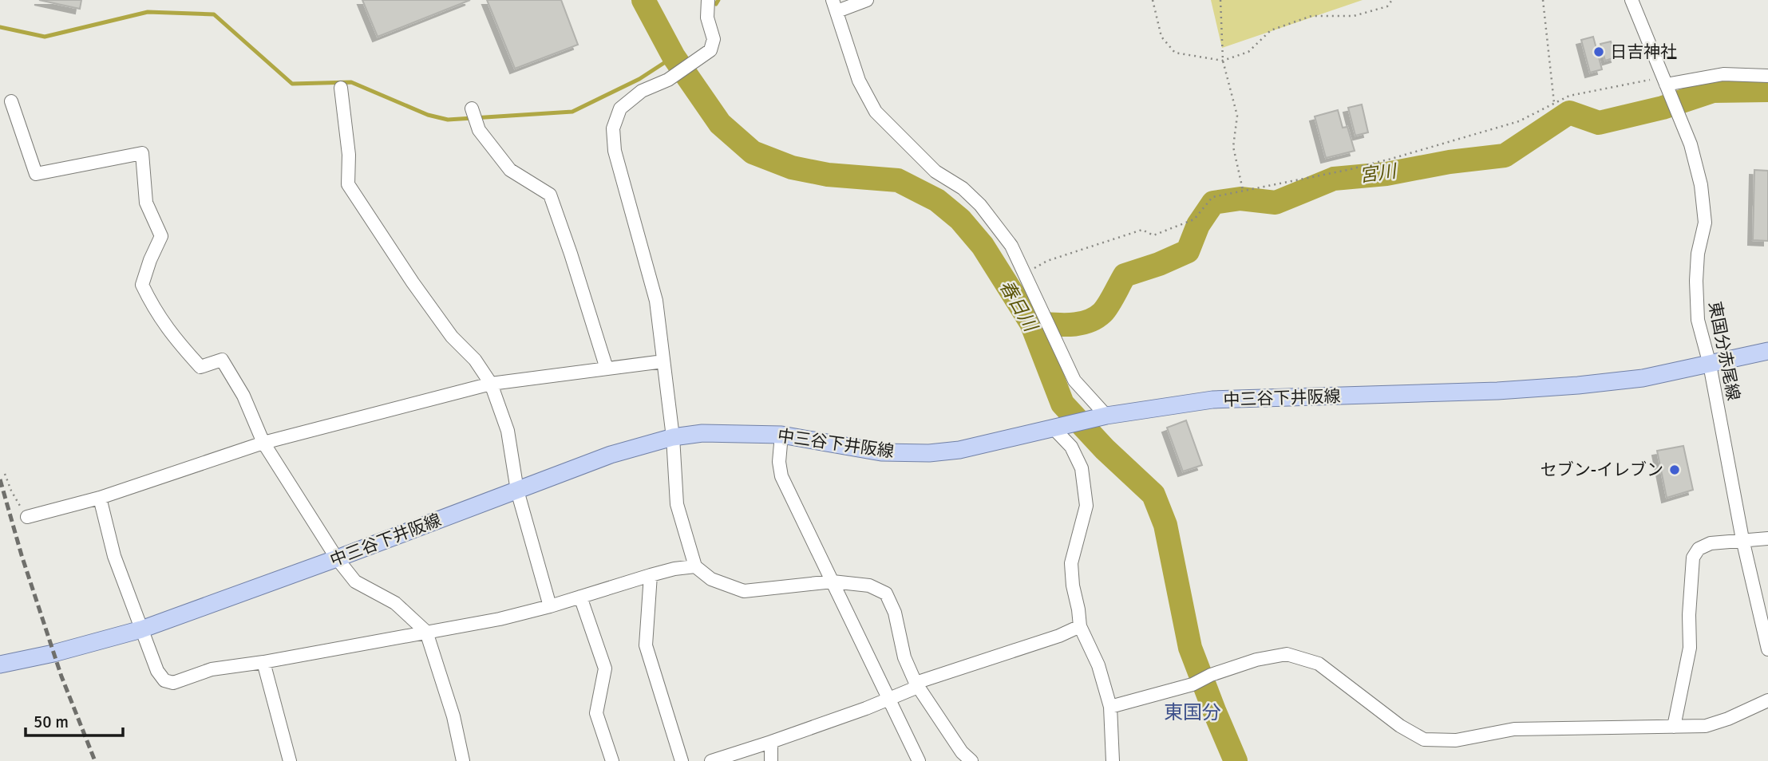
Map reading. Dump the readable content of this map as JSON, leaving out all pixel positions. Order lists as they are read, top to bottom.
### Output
{
  "streets": {
    "main road": ["中三谷下井阪線"],
    "street": ["東国分赤尾線"]
  },
  "crossings": [
    ["東国分赤尾線", "中三谷下井阪線"]
  ],
  "districts": ["東国分"],
  "water": ["宮川", "春日川"],
  "places": ["日吉神社", "セブン-イレブン"],
  "scale_bar": "50 m"
}
